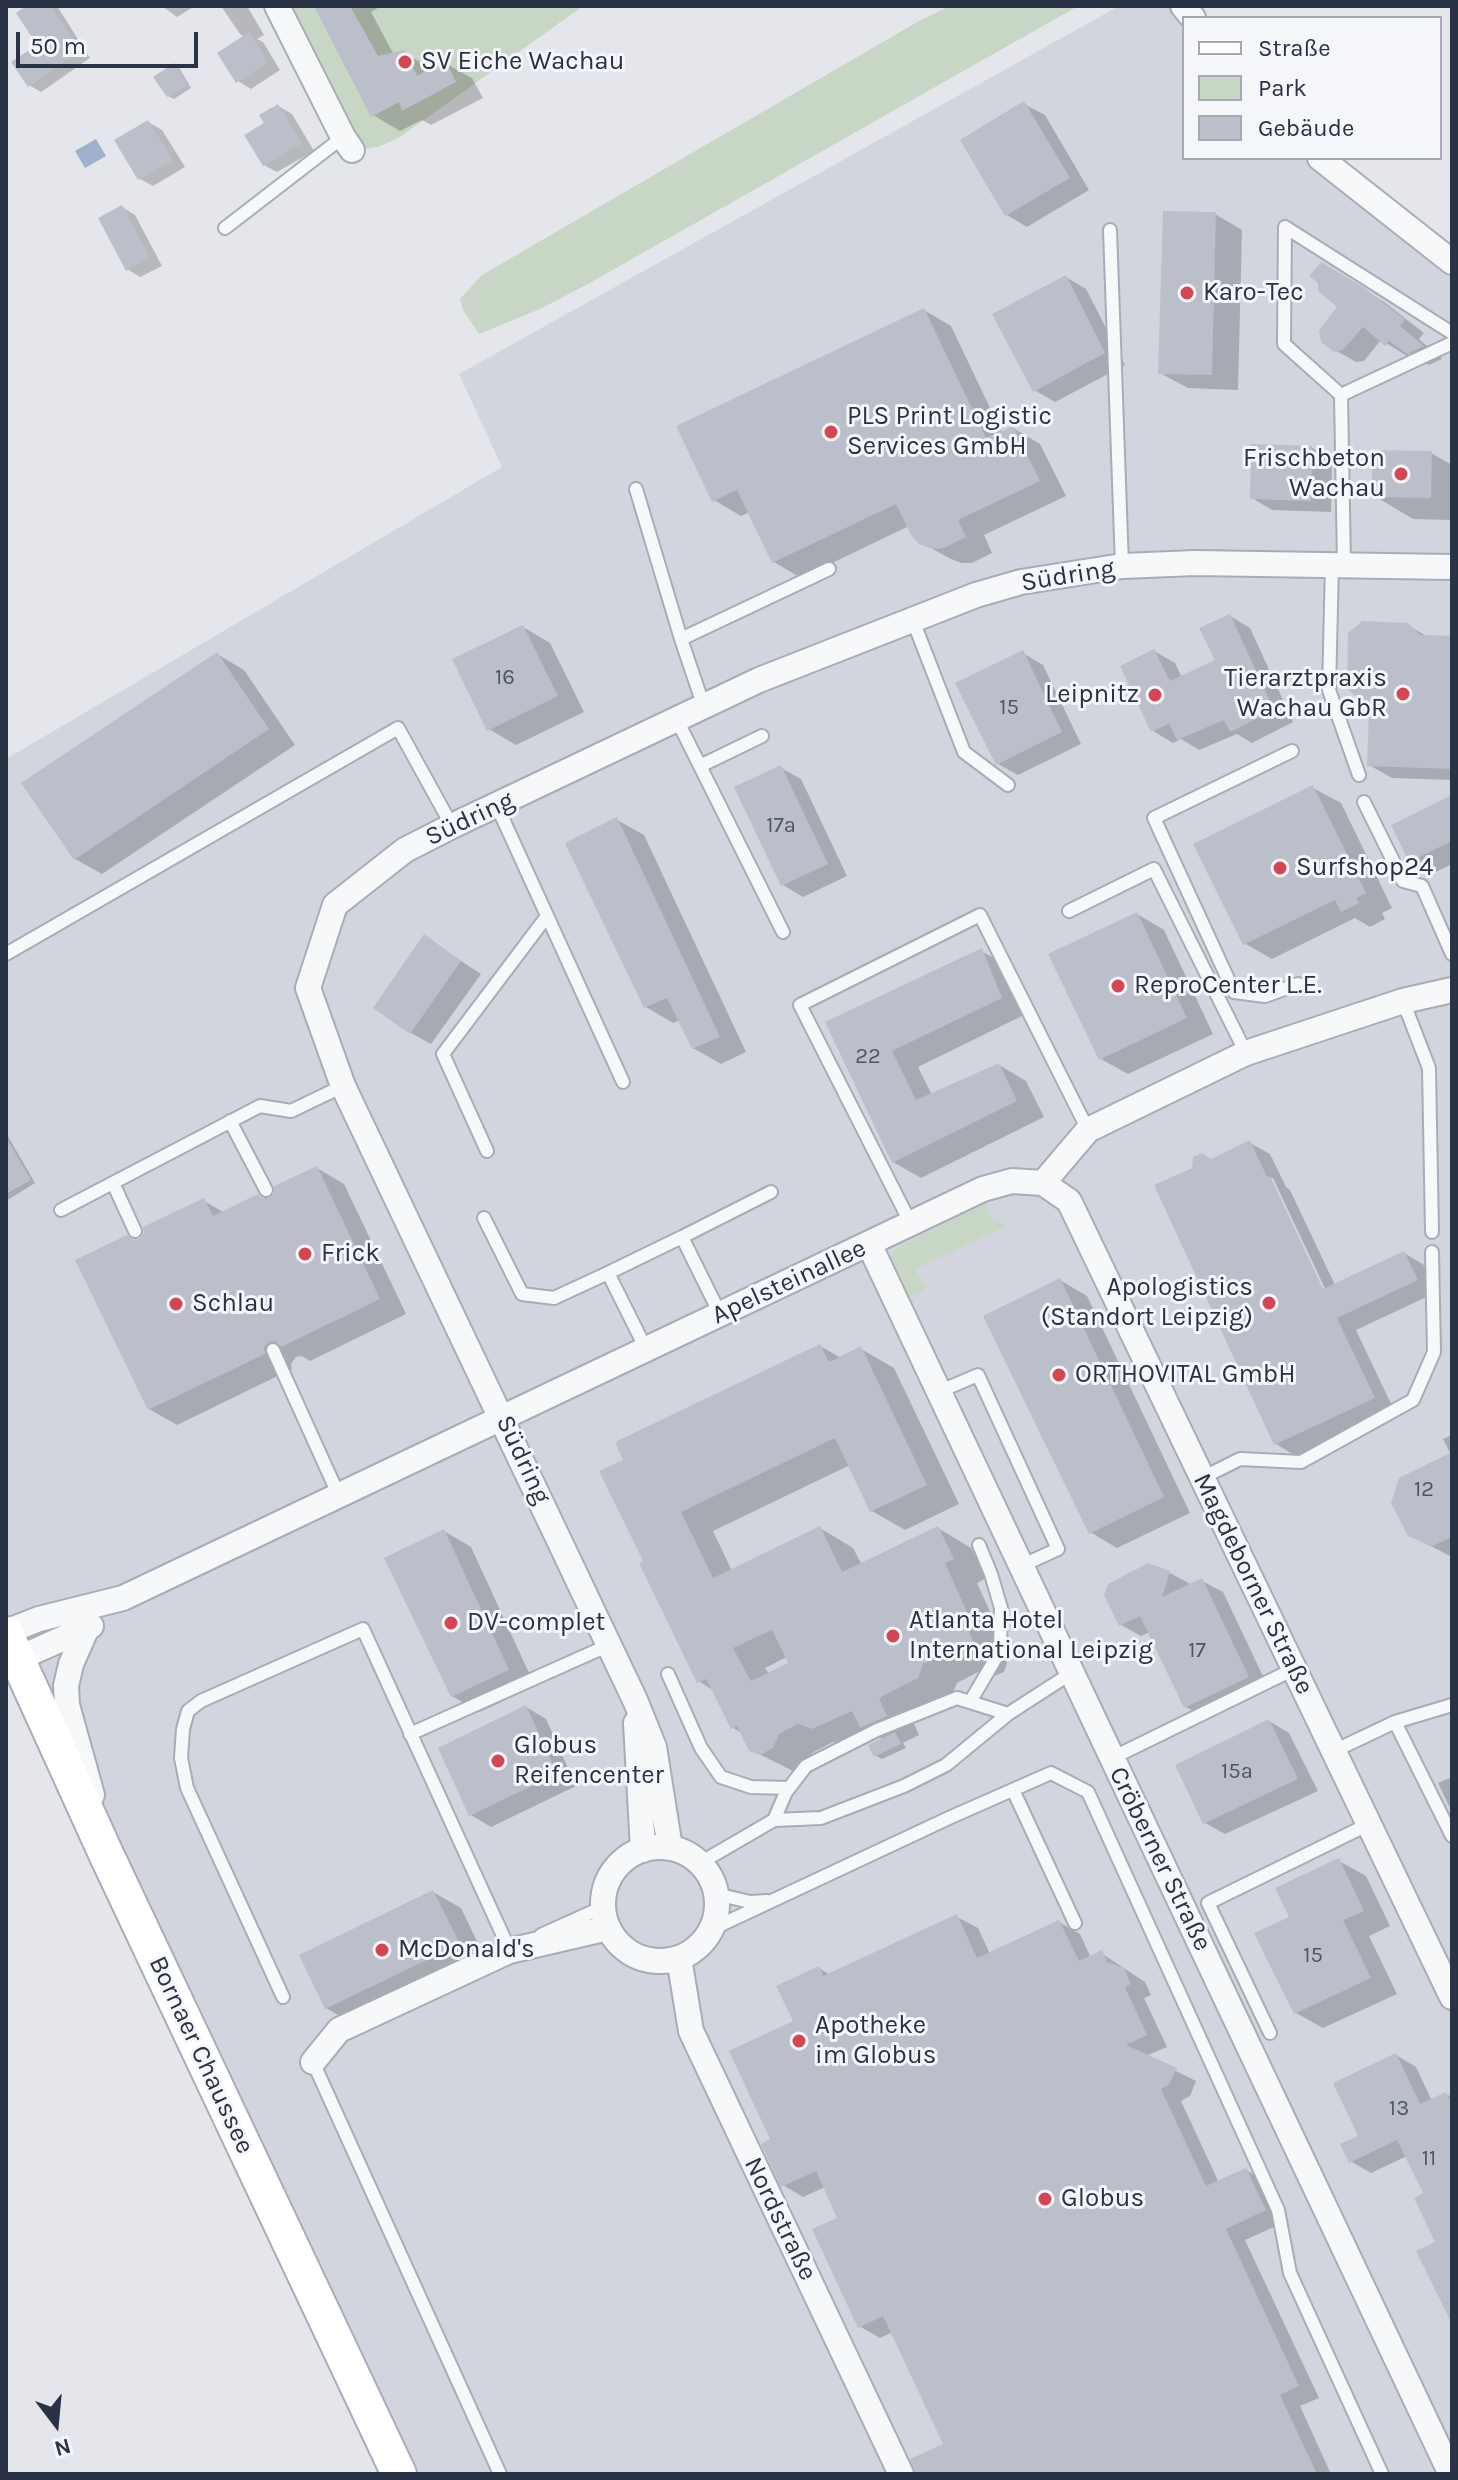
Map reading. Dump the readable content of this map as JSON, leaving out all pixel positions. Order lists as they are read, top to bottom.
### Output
{
  "streets": {
    "main road": ["Bornaer Chaussee"],
    "street": [
      "Südring",
      "Apelsteinallee",
      "Magdeborner Straße",
      "Cröberner Straße",
      "Nordstraße"
    ]
  },
  "crossings": [
    ["Südring", "Apelsteinallee"],
    ["Südring", "Nordstraße"],
    ["Apelsteinallee", "Magdeborner Straße"],
    ["Apelsteinallee", "Cröberner Straße"],
    ["Apelsteinallee", "Bornaer Chaussee"]
  ],
  "places": [
    "SV Eiche Wachau",
    "Karo-Tec",
    "PLS Print Logistic Services GmbH",
    "Frischbeton Wachau",
    "Tierarztpraxis Wachau GbR",
    "Leipnitz",
    "Surfshop24",
    "ReproCenter L.E.",
    "Frick",
    "Apologistics (Standort Leipzig)",
    "Schlau",
    "ORTHOVITAL GmbH",
    "DV-complet",
    "Atlanta Hotel International Leipzig",
    "Globus Reifencenter",
    "McDonald's",
    "Apotheke im Globus",
    "Globus"
  ],
  "house_numbers": [
    "16",
    "15",
    "17a",
    "22",
    "12",
    "17",
    "15a",
    "15",
    "13",
    "11"
  ],
  "legend": ["Straße", "Park", "Gebäude"],
  "scale_bar": "50 m",
  "north": "bottom"
}
